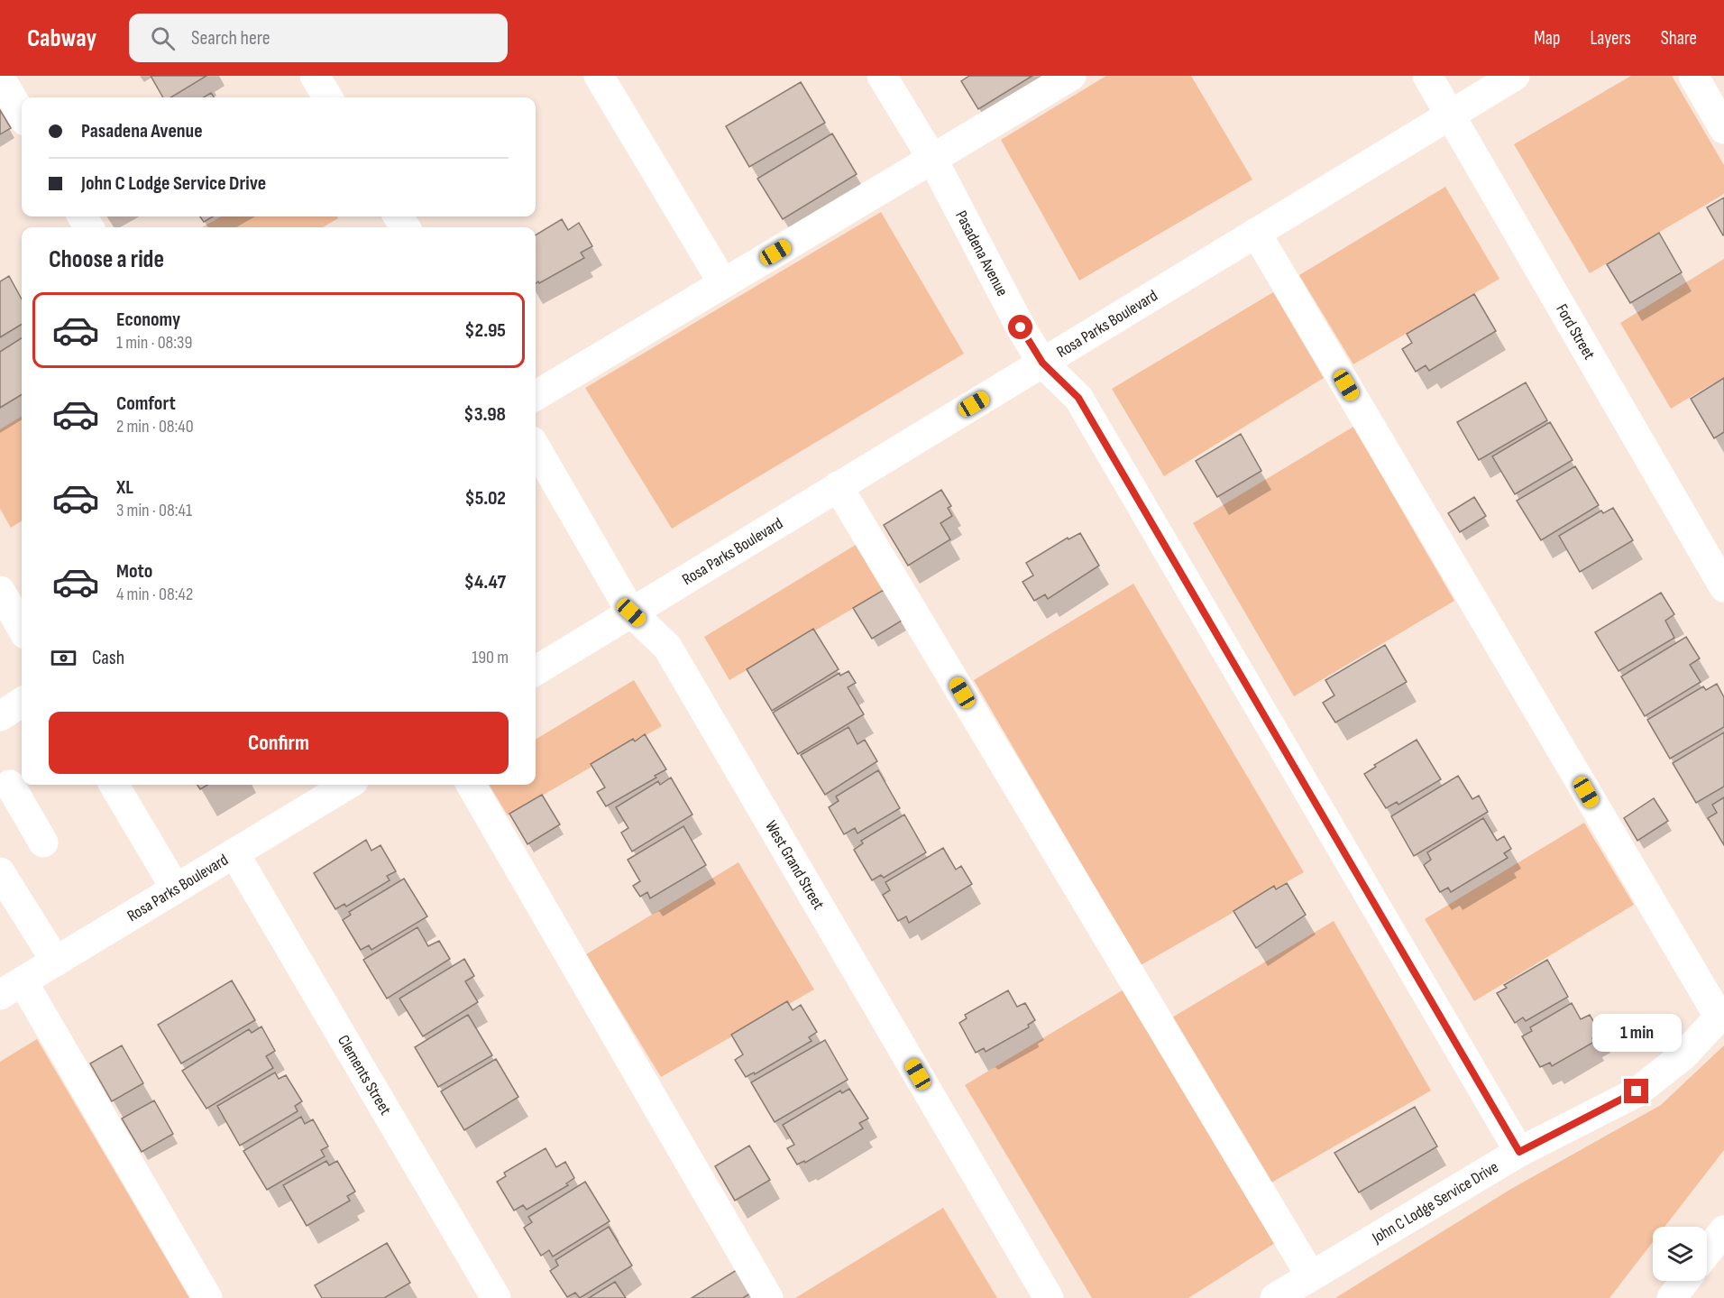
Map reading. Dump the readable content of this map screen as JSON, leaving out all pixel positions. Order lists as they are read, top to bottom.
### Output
{
  "streets": {
    "main road": [
      "Pasadena Avenue",
      "Rosa Parks Boulevard",
      "Ford Street",
      "West Grand Street",
      "Clements Street",
      "John C Lodge Service Drive"
    ]
  },
  "crossings": [
    ["Pasadena Avenue", "Rosa Parks Boulevard"],
    ["Pasadena Avenue", "John C Lodge Service Drive"],
    ["Rosa Parks Boulevard", "Ford Street"],
    ["Rosa Parks Boulevard", "West Grand Street"],
    ["Rosa Parks Boulevard", "Clements Street"]
  ],
  "page": {
    "header": "Cabway",
    "search": "Search here",
    "nav": ["Map", "Layers", "Share"],
    "banner": ["Pasadena Avenue", "John C Lodge Service Drive"],
    "heading": "Choose a ride",
    "list": [
      {
        "name": "Economy",
        "note": "1 min · 08:39",
        "value": "$2.95"
      },
      {
        "name": "Comfort",
        "note": "2 min · 08:40",
        "value": "$3.98"
      },
      {
        "name": "XL",
        "note": "3 min · 08:41",
        "value": "$5.02"
      },
      {
        "name": "Moto",
        "note": "4 min · 08:42",
        "value": "$4.47"
      }
    ],
    "pay": ["Cash", "190 m"],
    "buttons": "Confirm",
    "bubble": "1 min"
  }
}
